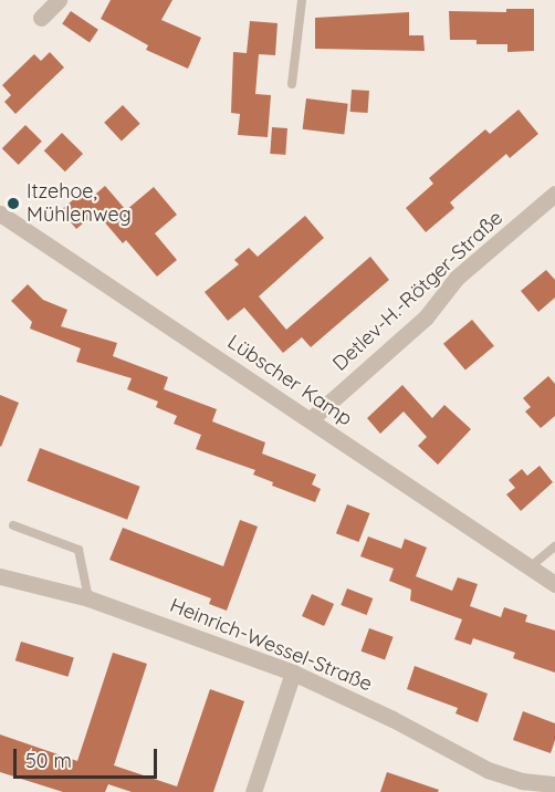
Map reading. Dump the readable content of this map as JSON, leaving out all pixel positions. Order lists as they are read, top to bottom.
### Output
{
  "streets": {
    "street": ["Detlev-H.-Rötger-Straße", "Lübscher Kamp", "Heinrich-Wessel-Straße"]
  },
  "crossings": [
    ["Detlev-H.-Rötger-Straße", "Lübscher Kamp"]
  ],
  "places": ["Itzehoe, Mühlenweg"],
  "scale_bar": "50 m"
}
